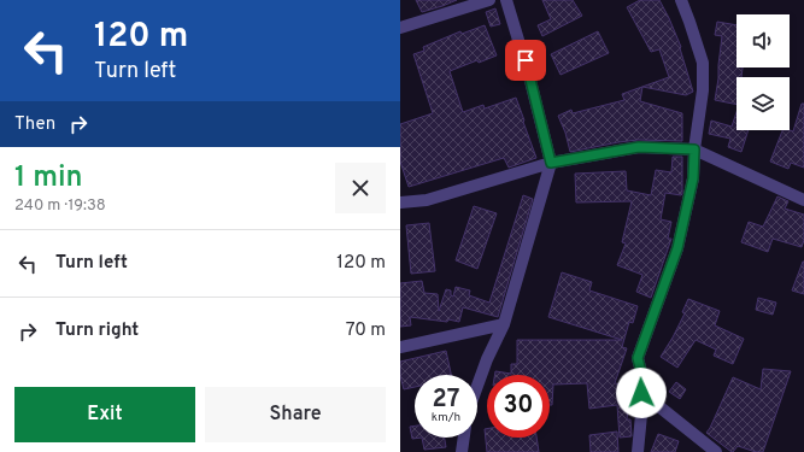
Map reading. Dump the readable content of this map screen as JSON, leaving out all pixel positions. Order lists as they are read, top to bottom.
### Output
{
  "page": {
    "turn": ["120 m", "Turn left"],
    "then": "Then",
    "heading": ["1 min", "240 m · 19:38"],
    "list": [
      {
        "name": "Turn left",
        "value": "120 m"
      },
      {
        "name": "Turn right",
        "value": "70 m"
      }
    ],
    "speed": "27 km/h",
    "limit": "30",
    "buttons": ["Exit", "Share"]
  }
}
